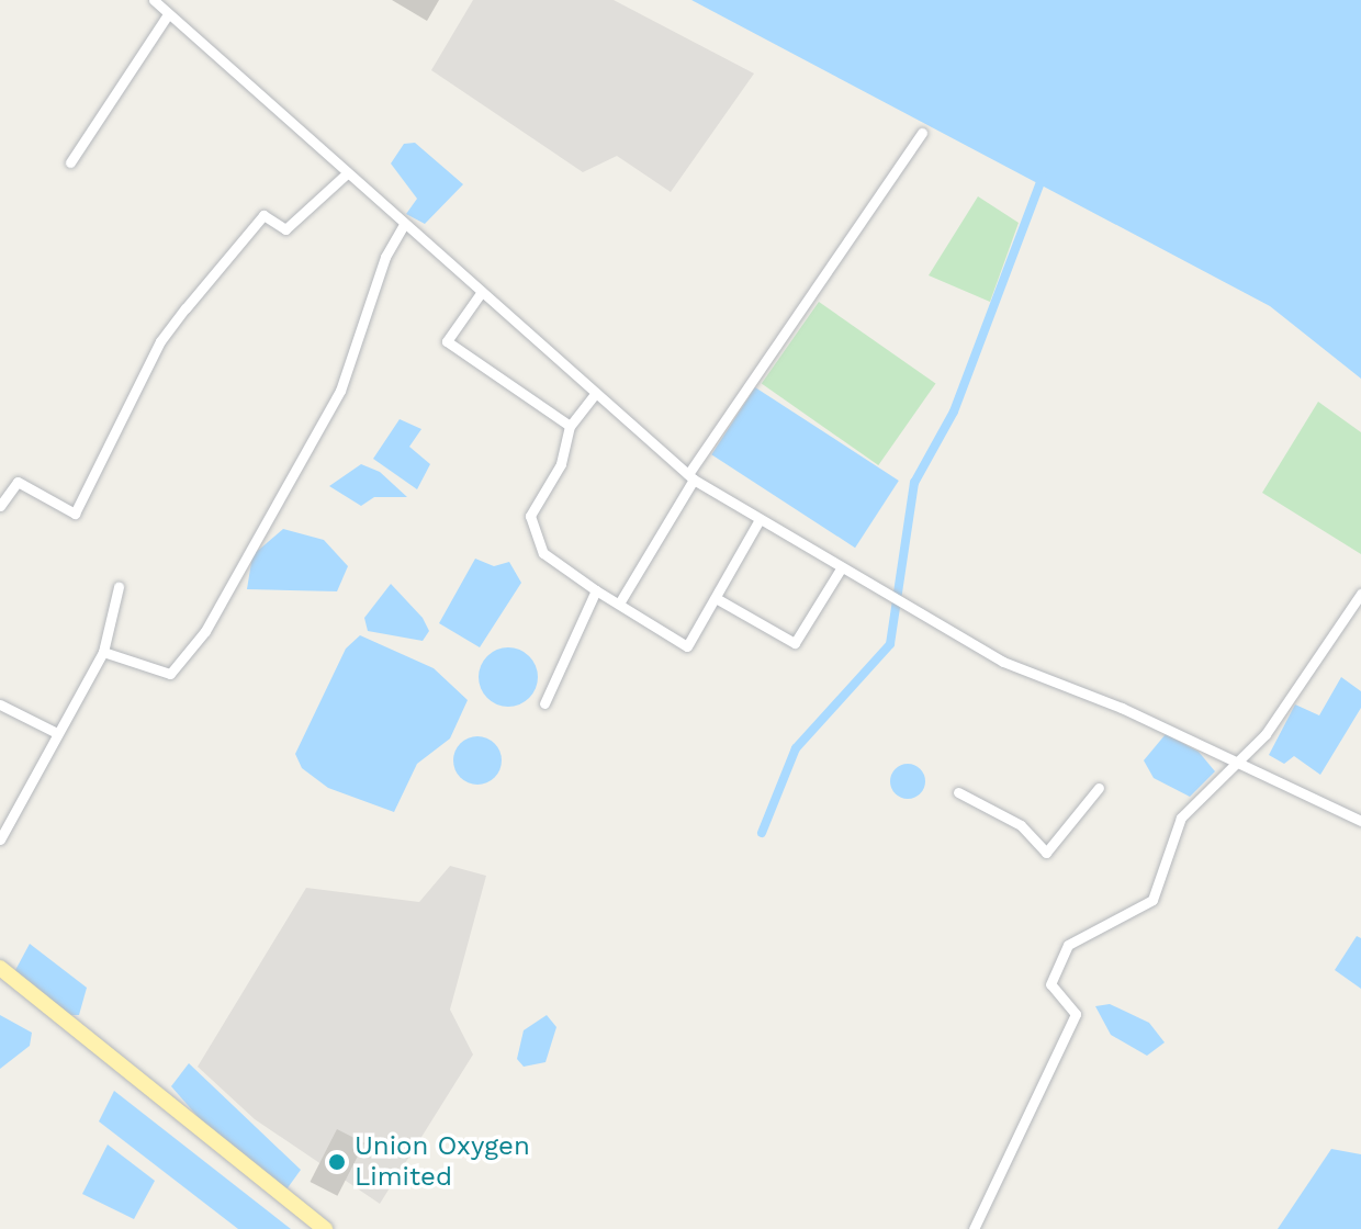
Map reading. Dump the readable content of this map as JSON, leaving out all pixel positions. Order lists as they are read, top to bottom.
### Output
{
  "places": ["Union Oxygen Limited"]
}
